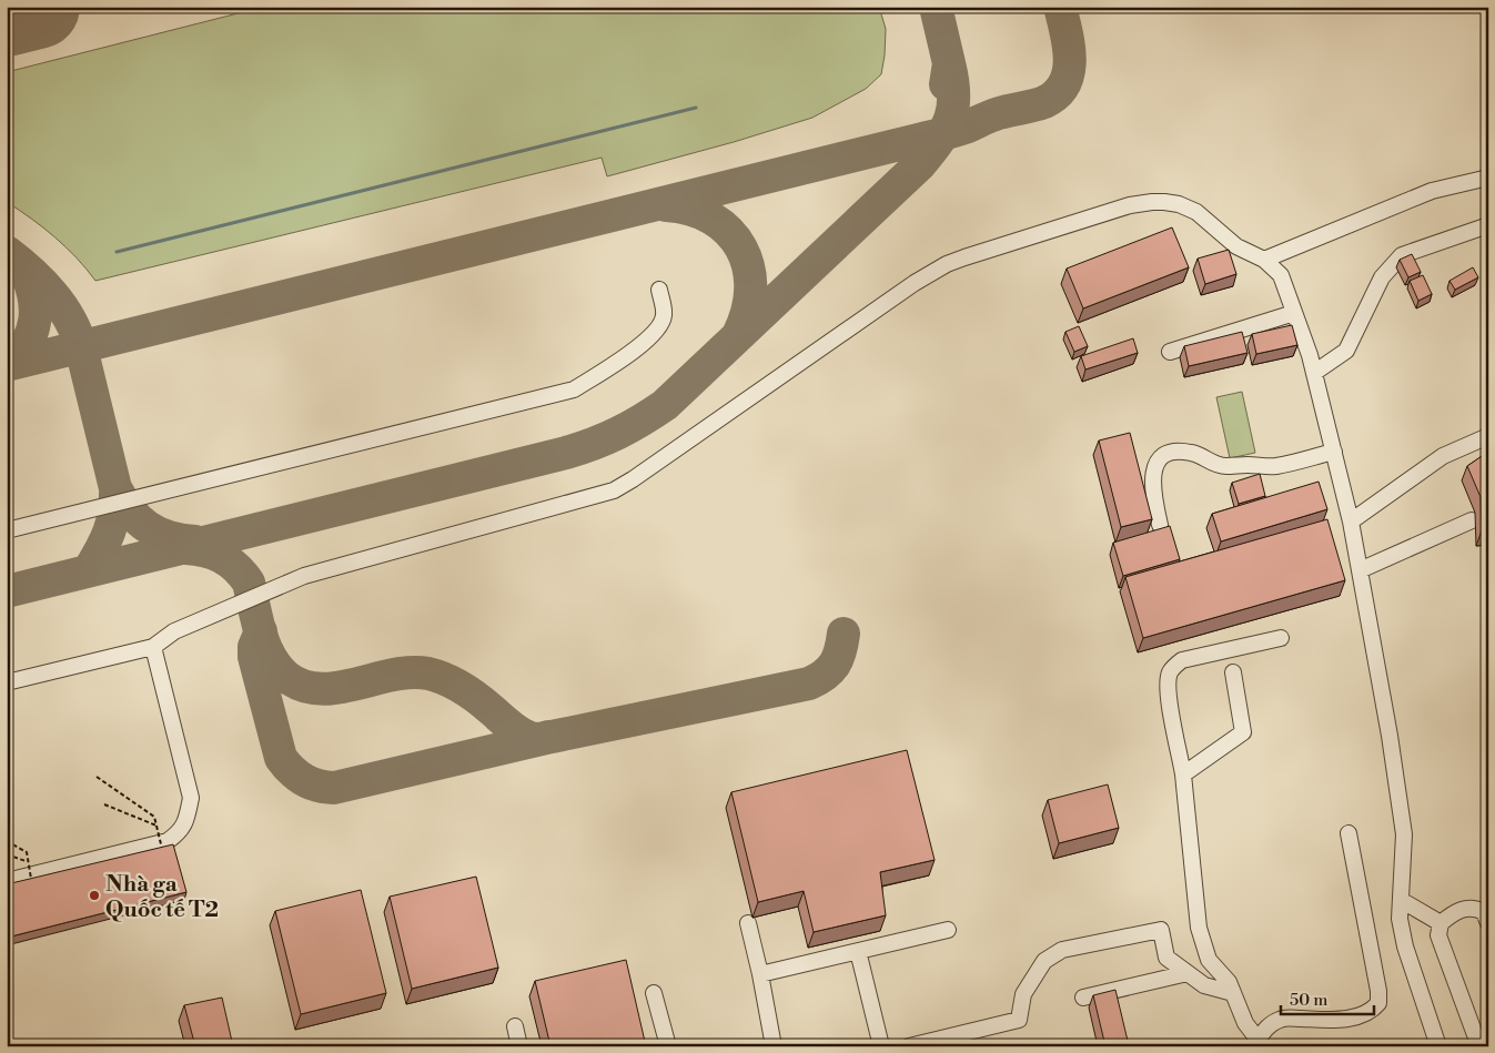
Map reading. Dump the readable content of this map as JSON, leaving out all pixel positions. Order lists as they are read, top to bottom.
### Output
{
  "places": ["Nhà ga Quốc tế T2"],
  "scale_bar": "50 m"
}
